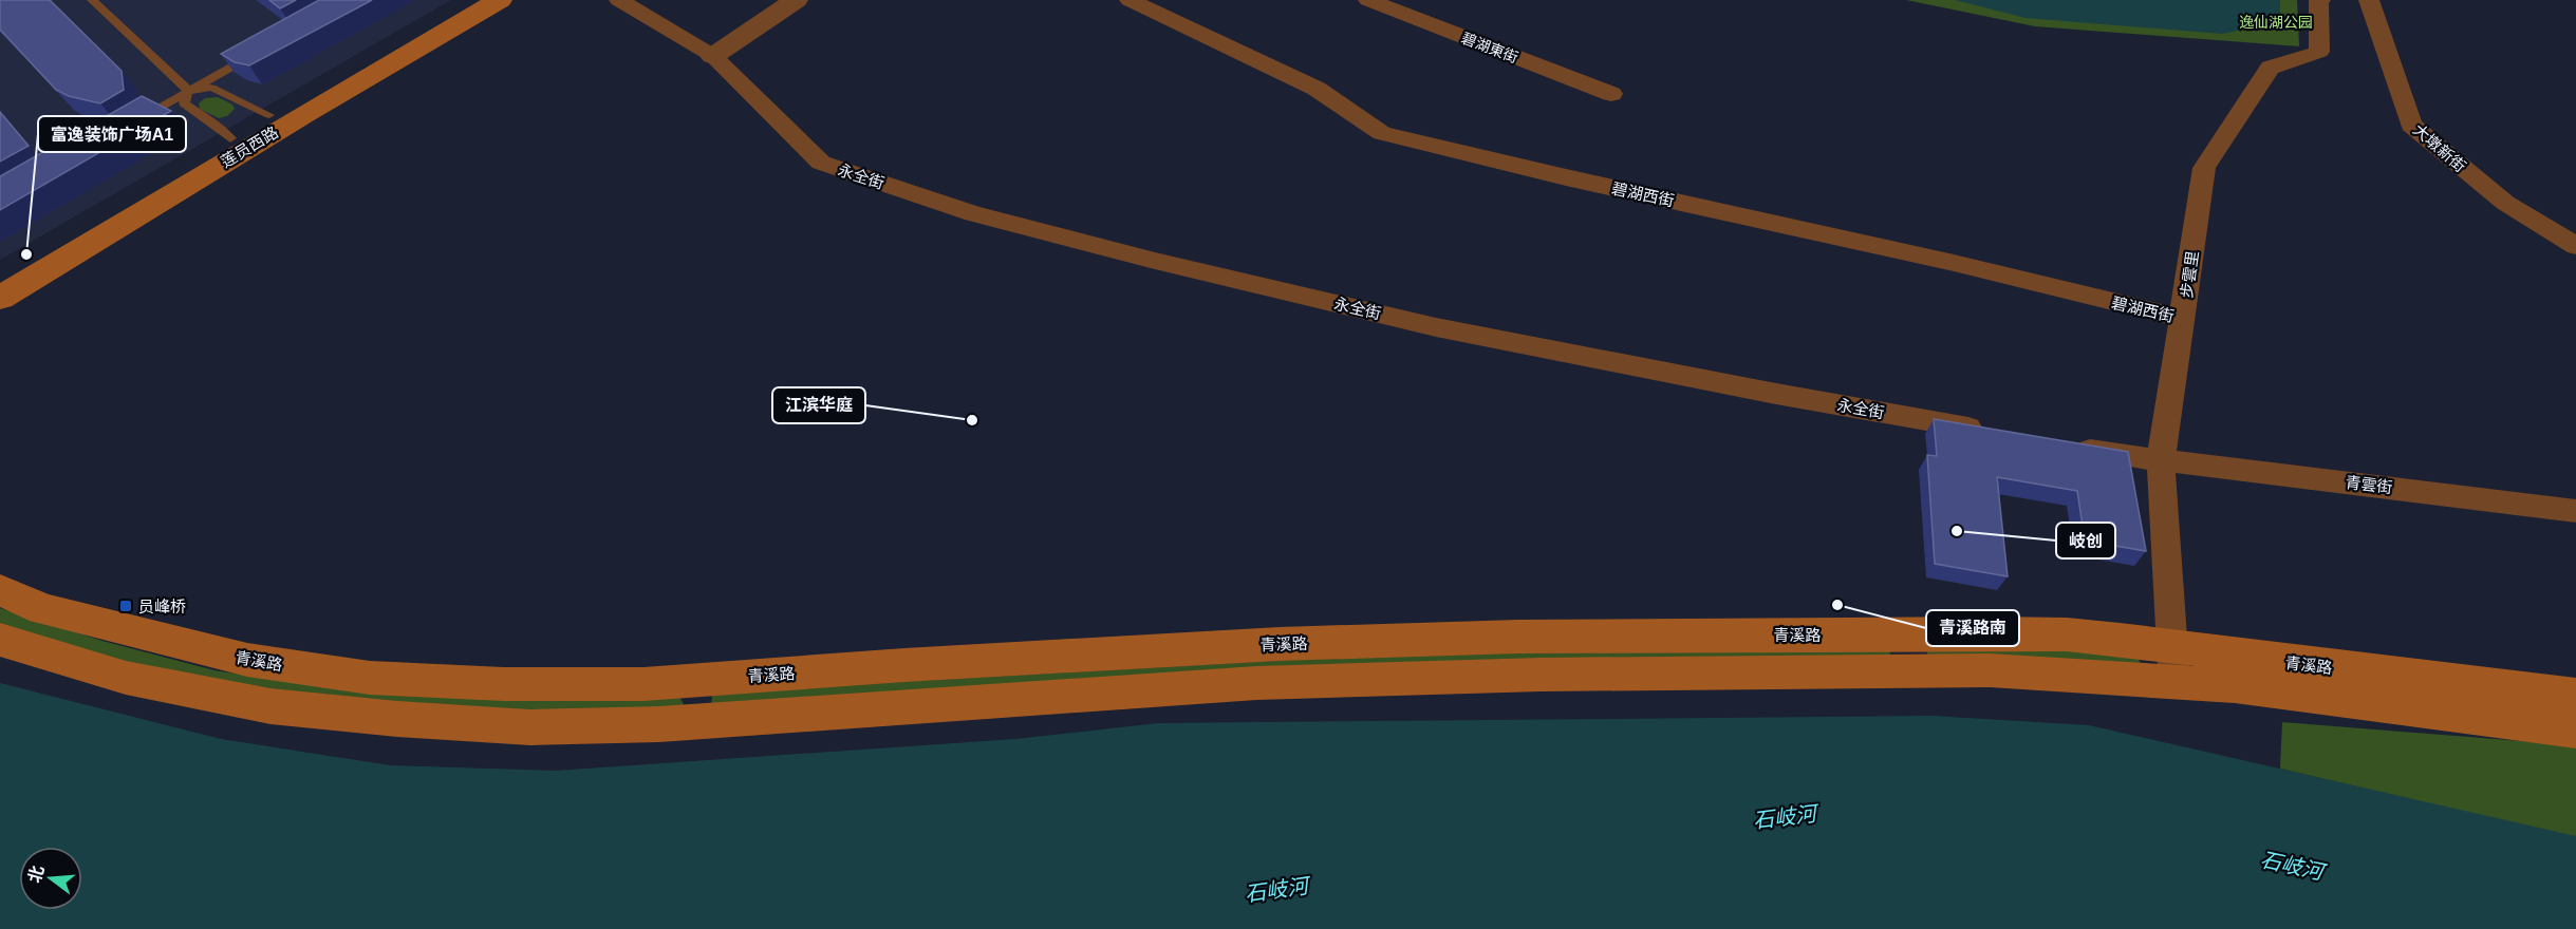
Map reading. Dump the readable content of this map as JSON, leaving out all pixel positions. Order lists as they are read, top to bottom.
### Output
{
  "streets": {
    "main road": ["莲员西路", "青溪路"],
    "street": [
      "碧湖東街",
      "大墩新街",
      "永全街",
      "碧湖西街",
      "步雲里",
      "青雲街"
    ]
  },
  "crossings": [
    ["碧湖西街", "步雲里"],
    ["步雲里", "青雲街"],
    ["步雲里", "青溪路"]
  ],
  "water": ["石岐河"],
  "parks": ["逸仙湖公园"],
  "places": {
    "other": [
      "富逸装饰广场A1",
      "江滨华庭",
      "岐创",
      "青溪路南"
    ],
    "transit": ["员峰桥"]
  },
  "north": "left"
}
